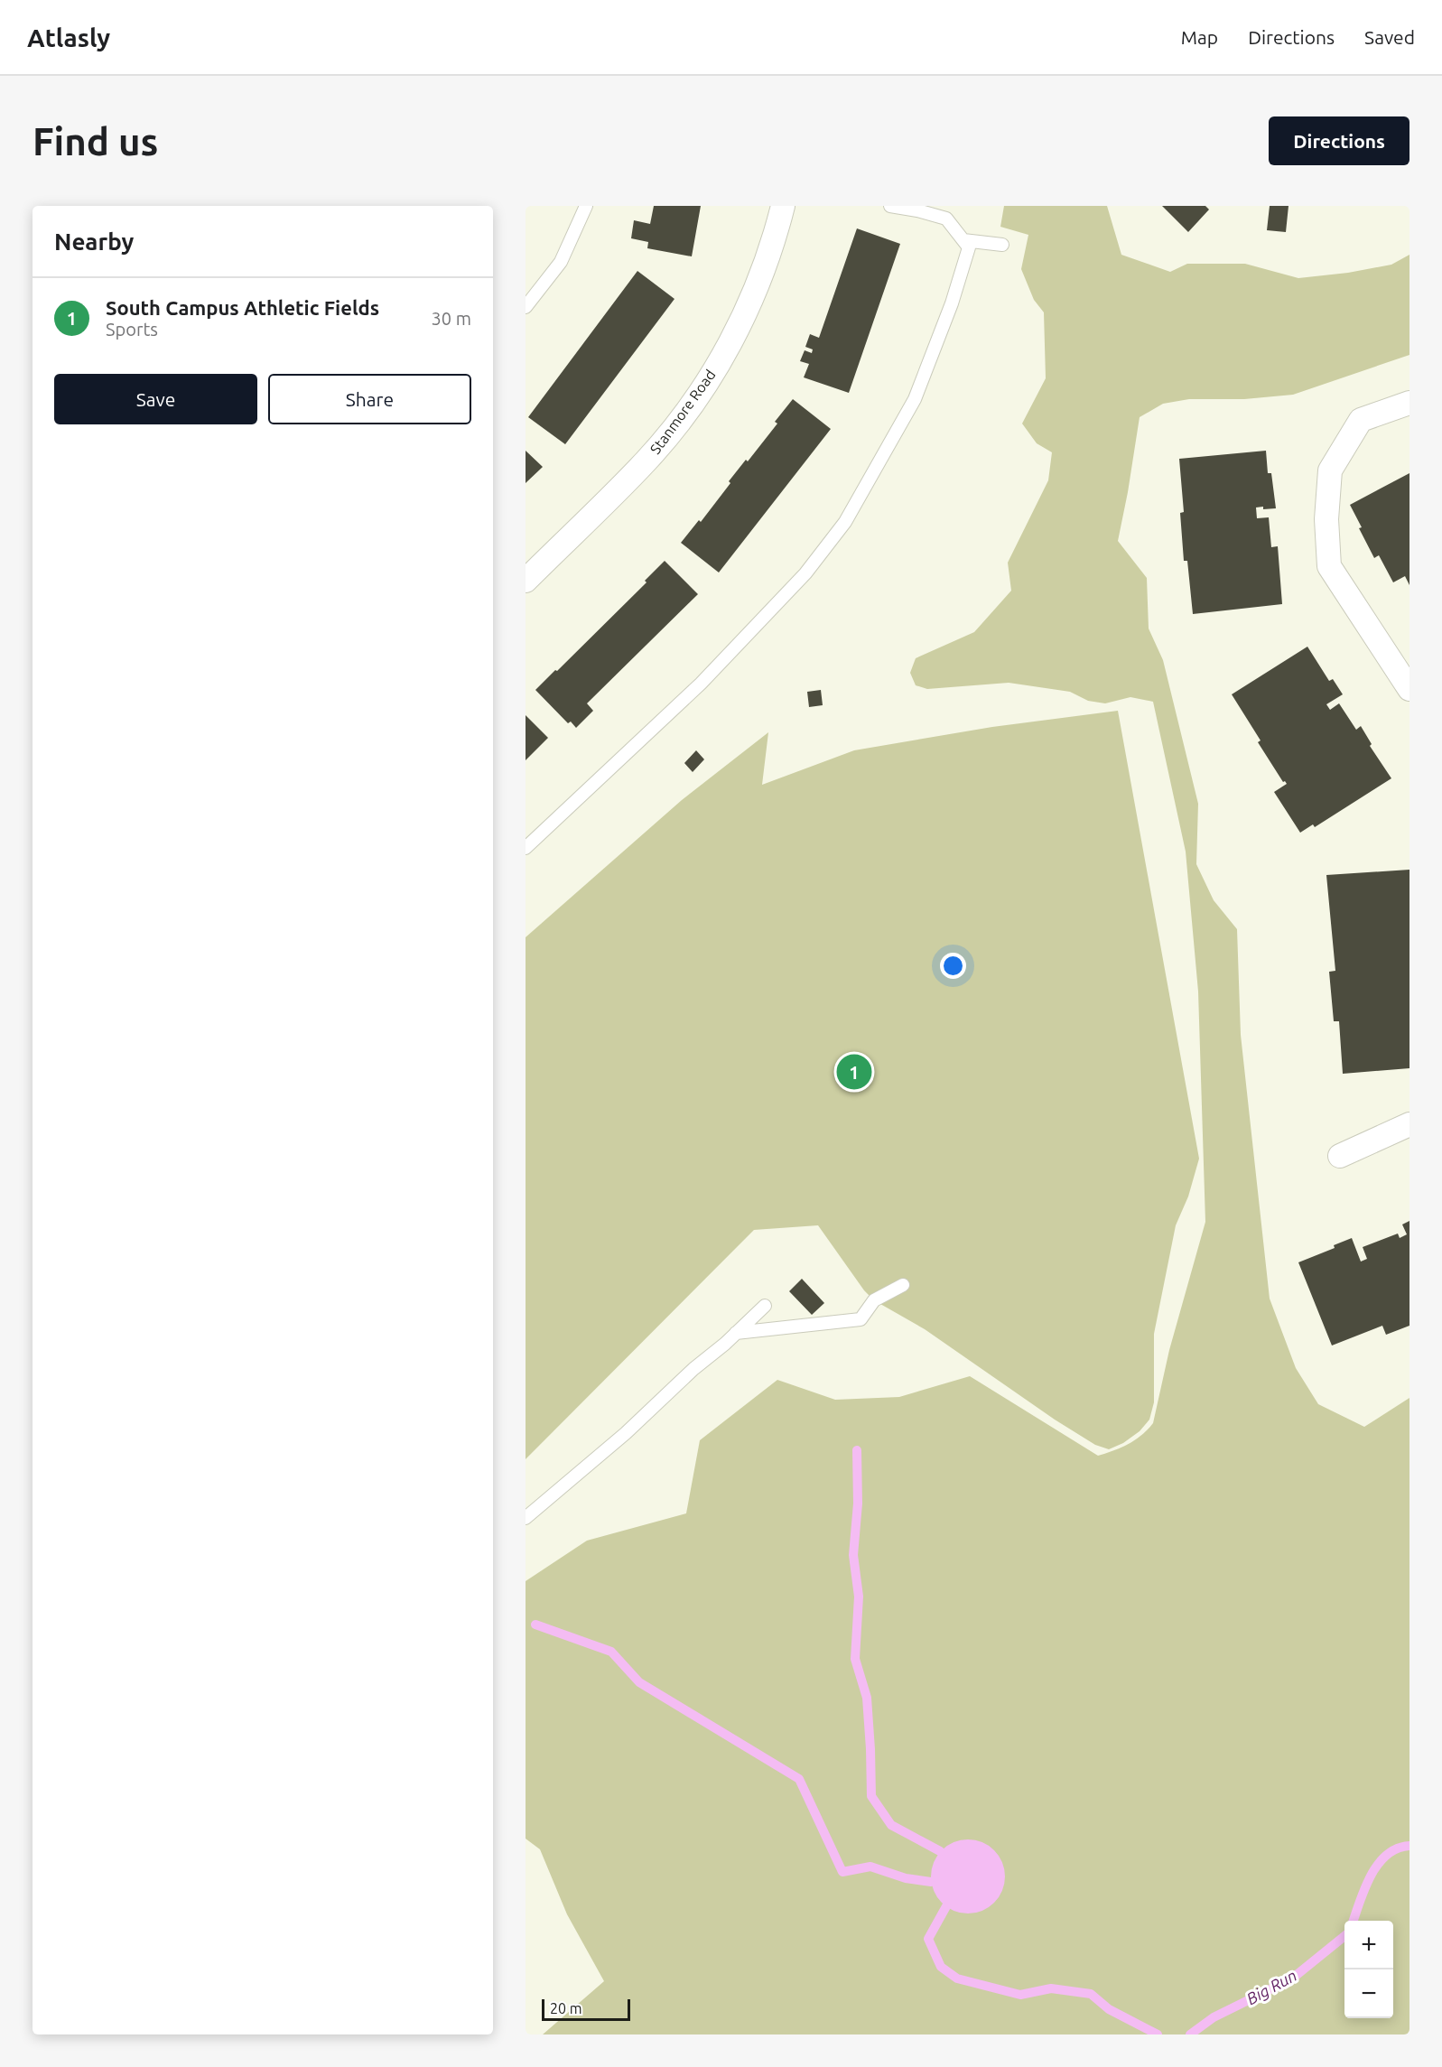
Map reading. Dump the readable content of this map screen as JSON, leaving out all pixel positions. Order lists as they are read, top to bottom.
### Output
{
  "streets": {
    "street": ["Stanmore Road"]
  },
  "water": ["Big Run"],
  "scale_bar": "20 m",
  "page": {
    "header": "Atlasly",
    "nav": ["Map", "Directions", "Saved"],
    "buttons": [
      "Directions",
      ["Save", "Share"]
    ],
    "title": "Find us",
    "heading": "Nearby",
    "list": [
      {
        "mark": "1",
        "name": "South Campus Athletic Fields",
        "note": "Sports",
        "value": "30 m"
      }
    ],
    "pins": "1",
    "map_buttons": ["+", "−"],
    "scale": "20 m"
  }
}
